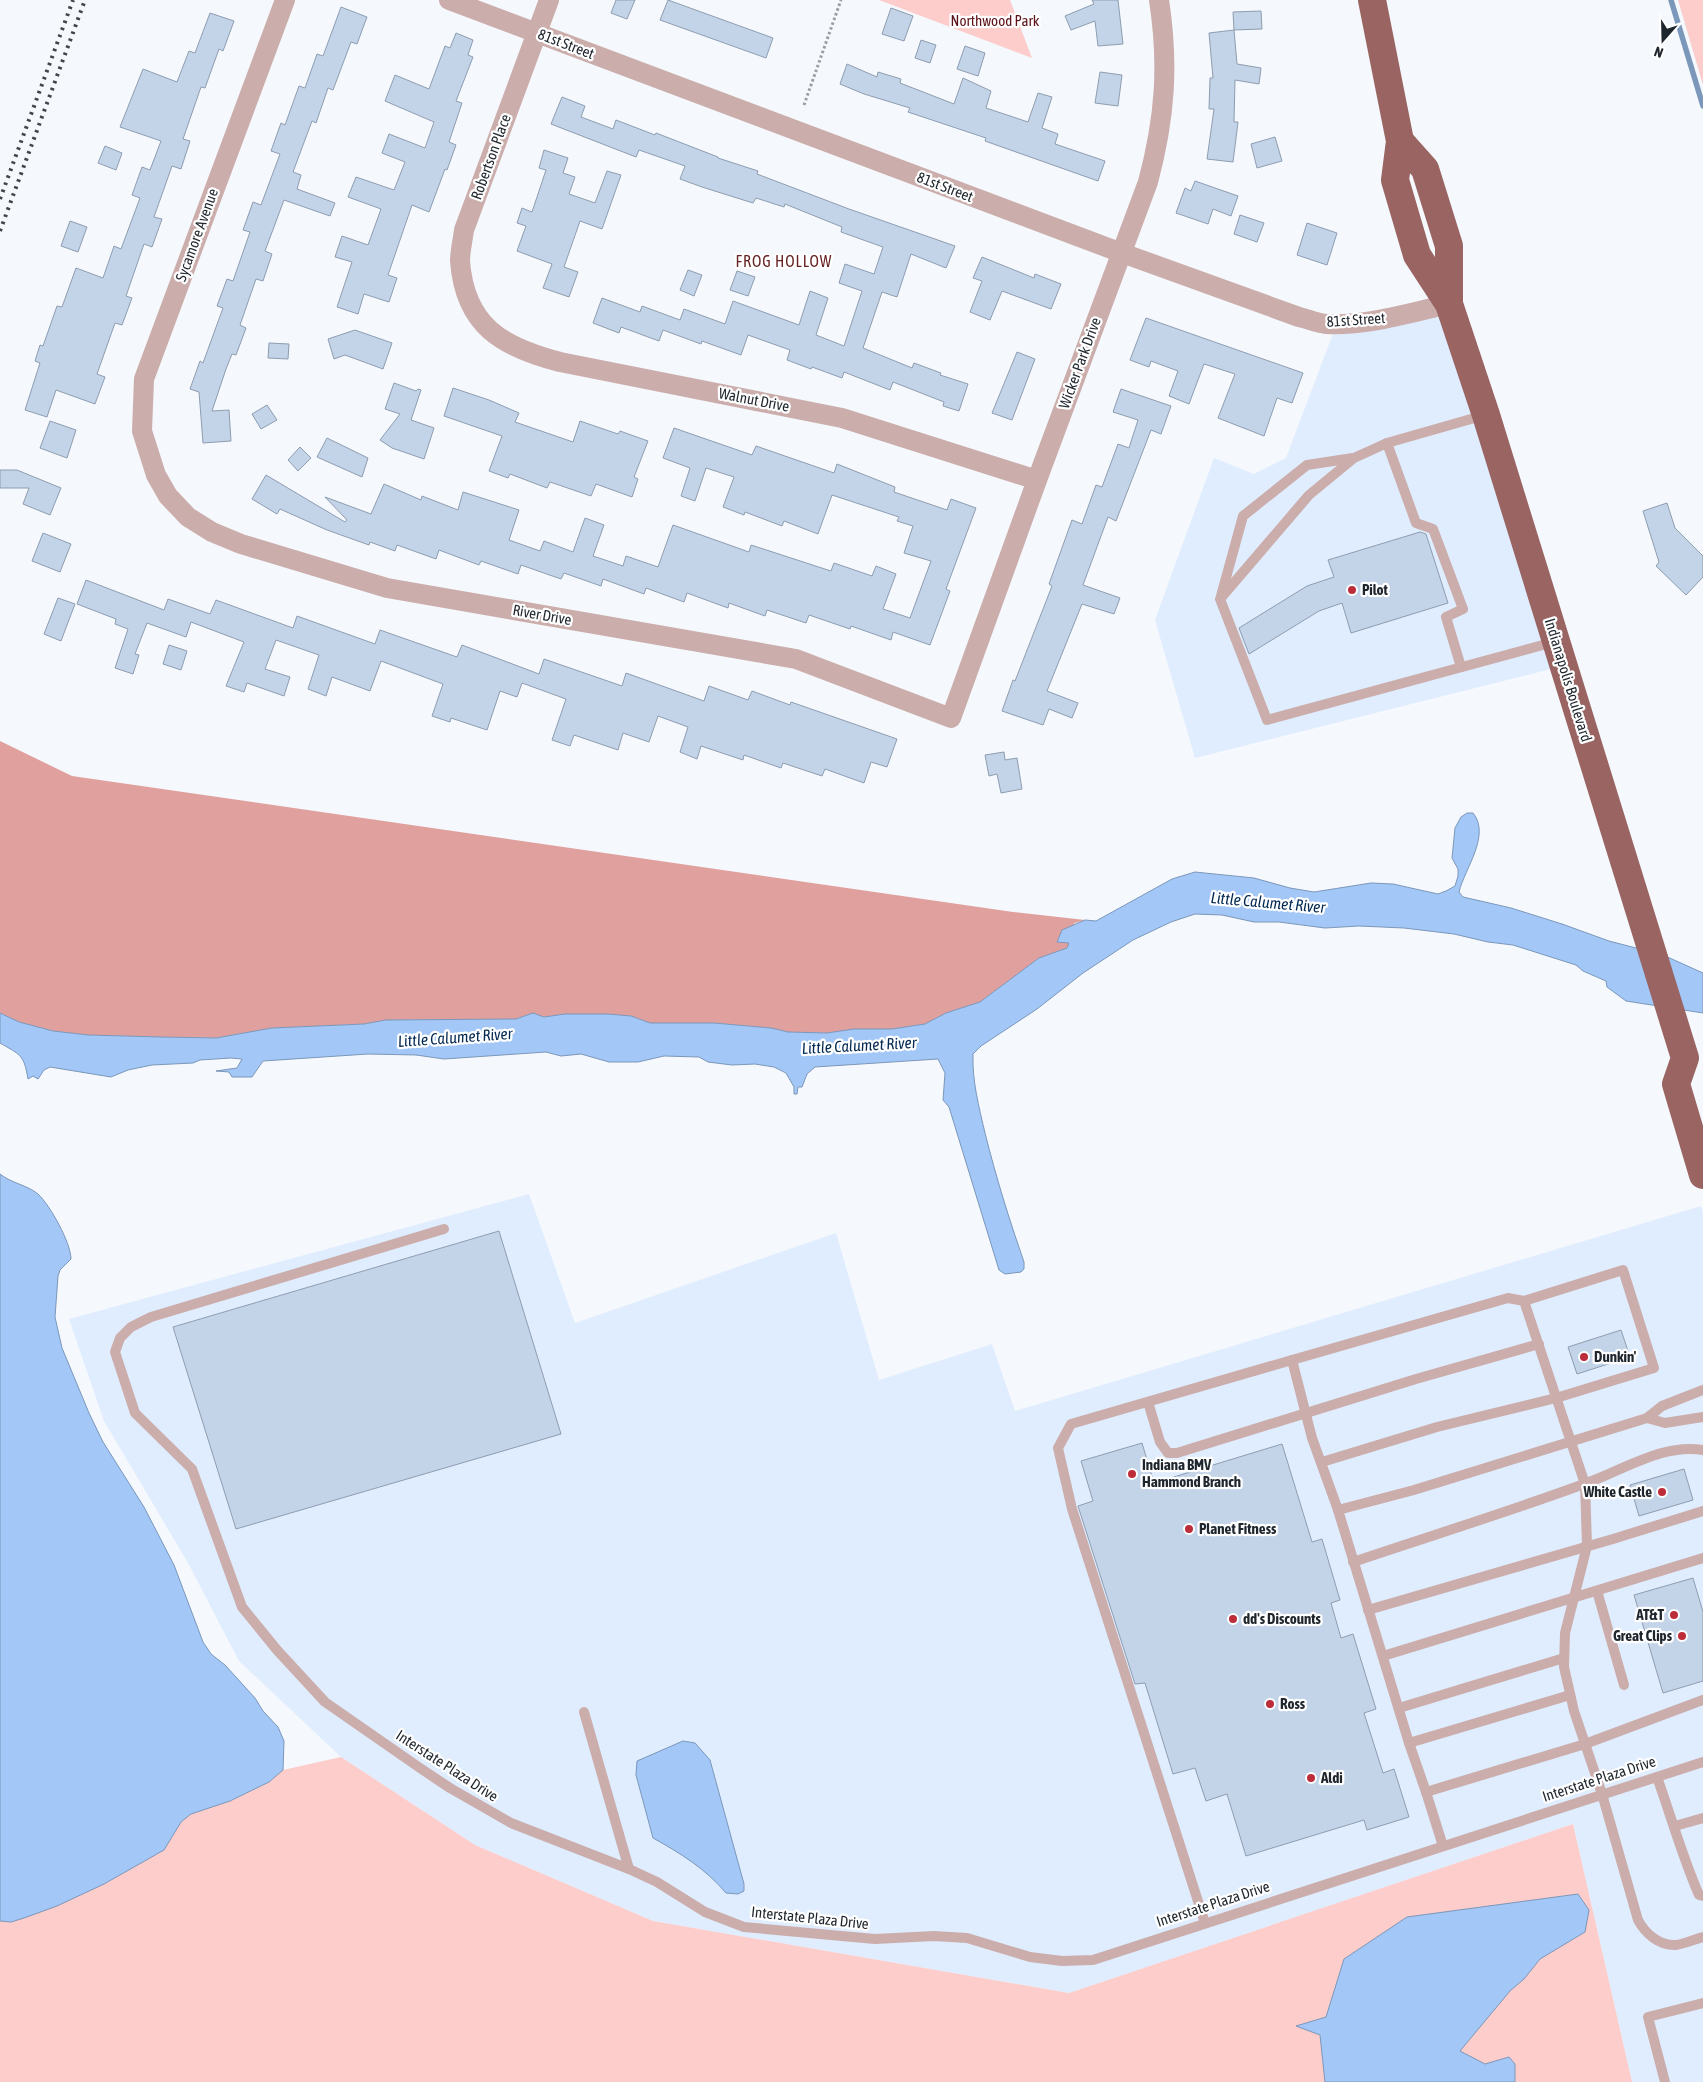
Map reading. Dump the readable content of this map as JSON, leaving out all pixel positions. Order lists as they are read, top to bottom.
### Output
{
  "streets": {
    "highway": ["Indianapolis Boulevard"],
    "street": [
      "81st Street",
      "Robertson Place",
      "Sycamore Avenue",
      "Wicker Park Drive",
      "Walnut Drive",
      "River Drive"
    ],
    "lane": ["Interstate Plaza Drive"]
  },
  "crossings": [
    ["81st Street", "Robertson Place"],
    ["81st Street", "Wicker Park Drive"],
    ["81st Street", "Indianapolis Boulevard"],
    ["Robertson Place", "Walnut Drive"],
    ["Sycamore Avenue", "River Drive"],
    ["Wicker Park Drive", "Walnut Drive"],
    ["Wicker Park Drive", "River Drive"]
  ],
  "districts": ["FROG HOLLOW"],
  "water": ["Little Calumet River"],
  "parks": ["Northwood Park"],
  "places": [
    "Pilot",
    "Dunkin'",
    "Indiana BMV Hammond Branch",
    "White Castle",
    "Planet Fitness",
    "AT&T",
    "dd's Discounts",
    "Great Clips",
    "Ross",
    "Aldi"
  ],
  "north": "bottom"
}
